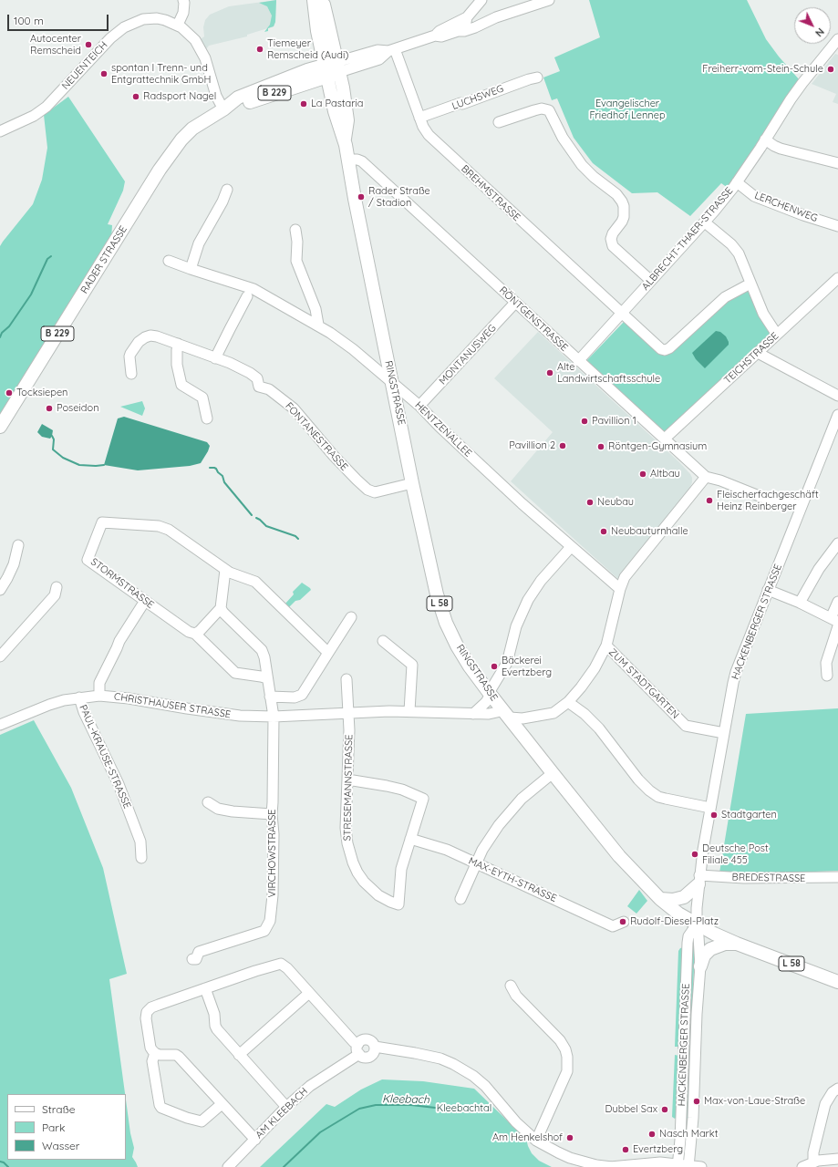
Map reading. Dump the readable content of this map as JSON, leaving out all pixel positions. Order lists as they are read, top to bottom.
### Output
{
  "streets": {
    "main road": [
      "B 229",
      "RADER STRASSE",
      "RINGSTRASSE",
      "L 58"
    ],
    "street": [
      "NEUENTEICH",
      "LUCHSWEG",
      "BREHMSTRASSE",
      "LERCHENWEG",
      "ALBRECHT-THAER-STRASSE",
      "RÖNTGENSTRASSE",
      "MONTANUSWEG",
      "TEICHSTRASSE",
      "HENTZENALLEE",
      "FONTANESTRASSE",
      "STORMSTRASSE",
      "HACKENBERGER STRASSE",
      "ZUM STADTGARTEN",
      "CHRISTHAUSER STRASSE",
      "PAUL-KRAUSE-STRASSE",
      "STRESEMANNSTRASSE",
      "VIRCHOWSTRASSE",
      "BREDESTRASSE",
      "MAX-EYTH-STRASSE",
      "AM KLEEBACH"
    ]
  },
  "crossings": [
    ["NEUENTEICH", "RADER STRASSE"],
    ["LUCHSWEG", "BREHMSTRASSE"],
    ["BREHMSTRASSE", "ALBRECHT-THAER-STRASSE"],
    ["BREHMSTRASSE", "RADER STRASSE"],
    ["LERCHENWEG", "ALBRECHT-THAER-STRASSE"],
    ["ALBRECHT-THAER-STRASSE", "RÖNTGENSTRASSE"],
    ["RADER STRASSE", "RINGSTRASSE"],
    ["RÖNTGENSTRASSE", "MONTANUSWEG"],
    ["RÖNTGENSTRASSE", "TEICHSTRASSE"],
    ["RÖNTGENSTRASSE", "RINGSTRASSE"],
    ["RÖNTGENSTRASSE", "HACKENBERGER STRASSE"],
    ["RÖNTGENSTRASSE", "CHRISTHAUSER STRASSE"],
    ["MONTANUSWEG", "HENTZENALLEE"],
    ["RINGSTRASSE", "HENTZENALLEE"],
    ["RINGSTRASSE", "FONTANESTRASSE"],
    ["RINGSTRASSE", "HACKENBERGER STRASSE"],
    ["RINGSTRASSE", "CHRISTHAUSER STRASSE"],
    ["HENTZENALLEE", "CHRISTHAUSER STRASSE"],
    ["HACKENBERGER STRASSE", "ZUM STADTGARTEN"],
    ["HACKENBERGER STRASSE", "BREDESTRASSE"],
    ["ZUM STADTGARTEN", "CHRISTHAUSER STRASSE"],
    ["CHRISTHAUSER STRASSE", "PAUL-KRAUSE-STRASSE"],
    ["CHRISTHAUSER STRASSE", "STRESEMANNSTRASSE"],
    ["CHRISTHAUSER STRASSE", "VIRCHOWSTRASSE"],
    ["STRESEMANNSTRASSE", "MAX-EYTH-STRASSE"]
  ],
  "water": ["Kleebach"],
  "parks": ["Evangelischer Friedhof Lennep", "Kleebachtal"],
  "places": [
    "Autocenter Remscheid",
    "Tiemeyer Remscheid (Audi)",
    "Freiherr-vom-Stein-Schule",
    "spontan I Trenn- und Entgrattechnik GmbH",
    "Radsport Nagel",
    "La Pastaria",
    "Rader Straße / Stadion",
    "Alte Landwirtschaftsschule",
    "Tocksiepen",
    "Poseidon",
    "Pavillion 1",
    "Pavillion 2",
    "Röntgen-Gymnasium",
    "Altbau",
    "Fleischerfachgeschäft Heinz Reinberger",
    "Neubau",
    "Neubauturnhalle",
    "Bäckerei Evertzberg",
    "Stadtgarten",
    "Deutsche Post Filiale 455",
    "Rudolf-Diesel-Platz",
    "Max-von-Laue-Straße",
    "Dubbel Sax",
    "Nasch Markt",
    "Am Henkelshof",
    "Evertzberg"
  ],
  "legend": ["Straße", "Park", "Wasser"],
  "scale_bar": "100 m",
  "north": "bottom right"
}
